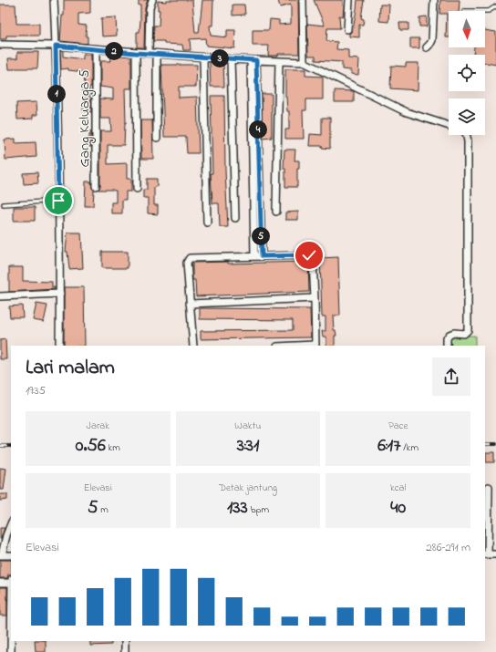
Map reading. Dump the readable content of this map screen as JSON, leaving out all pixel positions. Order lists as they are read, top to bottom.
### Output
{
  "streets": {
    "street": ["Gang Keluarga 5"]
  },
  "north": "bottom",
  "page": {
    "pins": [
      "2",
      "3",
      "1",
      "4",
      "5"
    ],
    "heading": ["Lari malam", "19:35"],
    "stats": [
      ["Jarak", "0.56 km"],
      ["Waktu", "3:31"],
      ["Pace", "6:17 /km"],
      ["Elevasi", "5 m"],
      ["Detak jantung", "133 bpm"],
      ["kcal", "40"]
    ],
    "chart": ["Elevasi", "286–291 m"]
  }
}
